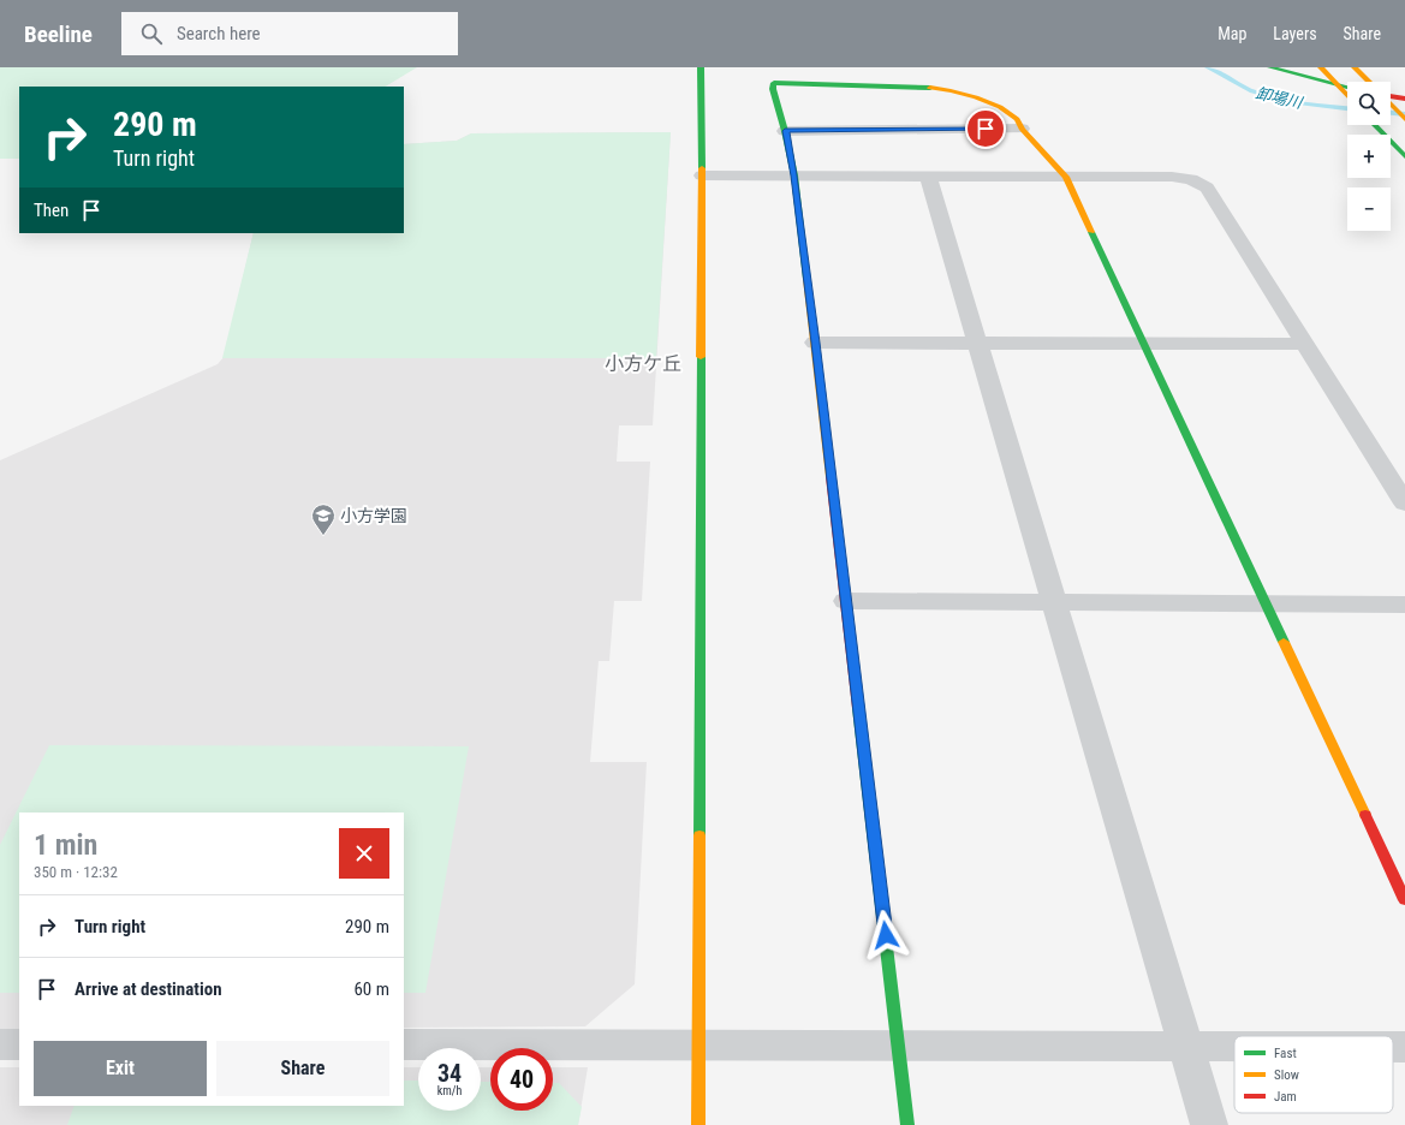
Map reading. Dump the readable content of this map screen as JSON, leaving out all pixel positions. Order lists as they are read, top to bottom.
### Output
{
  "districts": ["小方ケ丘"],
  "water": ["卸場川"],
  "places": {
    "school or university": ["小方学園"]
  },
  "legend": ["Fast", "Slow", "Jam"],
  "page": {
    "header": "Beeline",
    "search": "Search here",
    "nav": ["Map", "Layers", "Share"],
    "map_buttons": ["+", "−"],
    "turn": ["290 m", "Turn right"],
    "then": "Then",
    "heading": ["1 min", "350 m · 12:32"],
    "list": [
      {
        "name": "Turn right",
        "value": "290 m"
      },
      {
        "name": "Arrive at destination",
        "value": "60 m"
      }
    ],
    "buttons": ["Exit", "Share"],
    "speed": "34 km/h",
    "limit": "40"
  }
}
